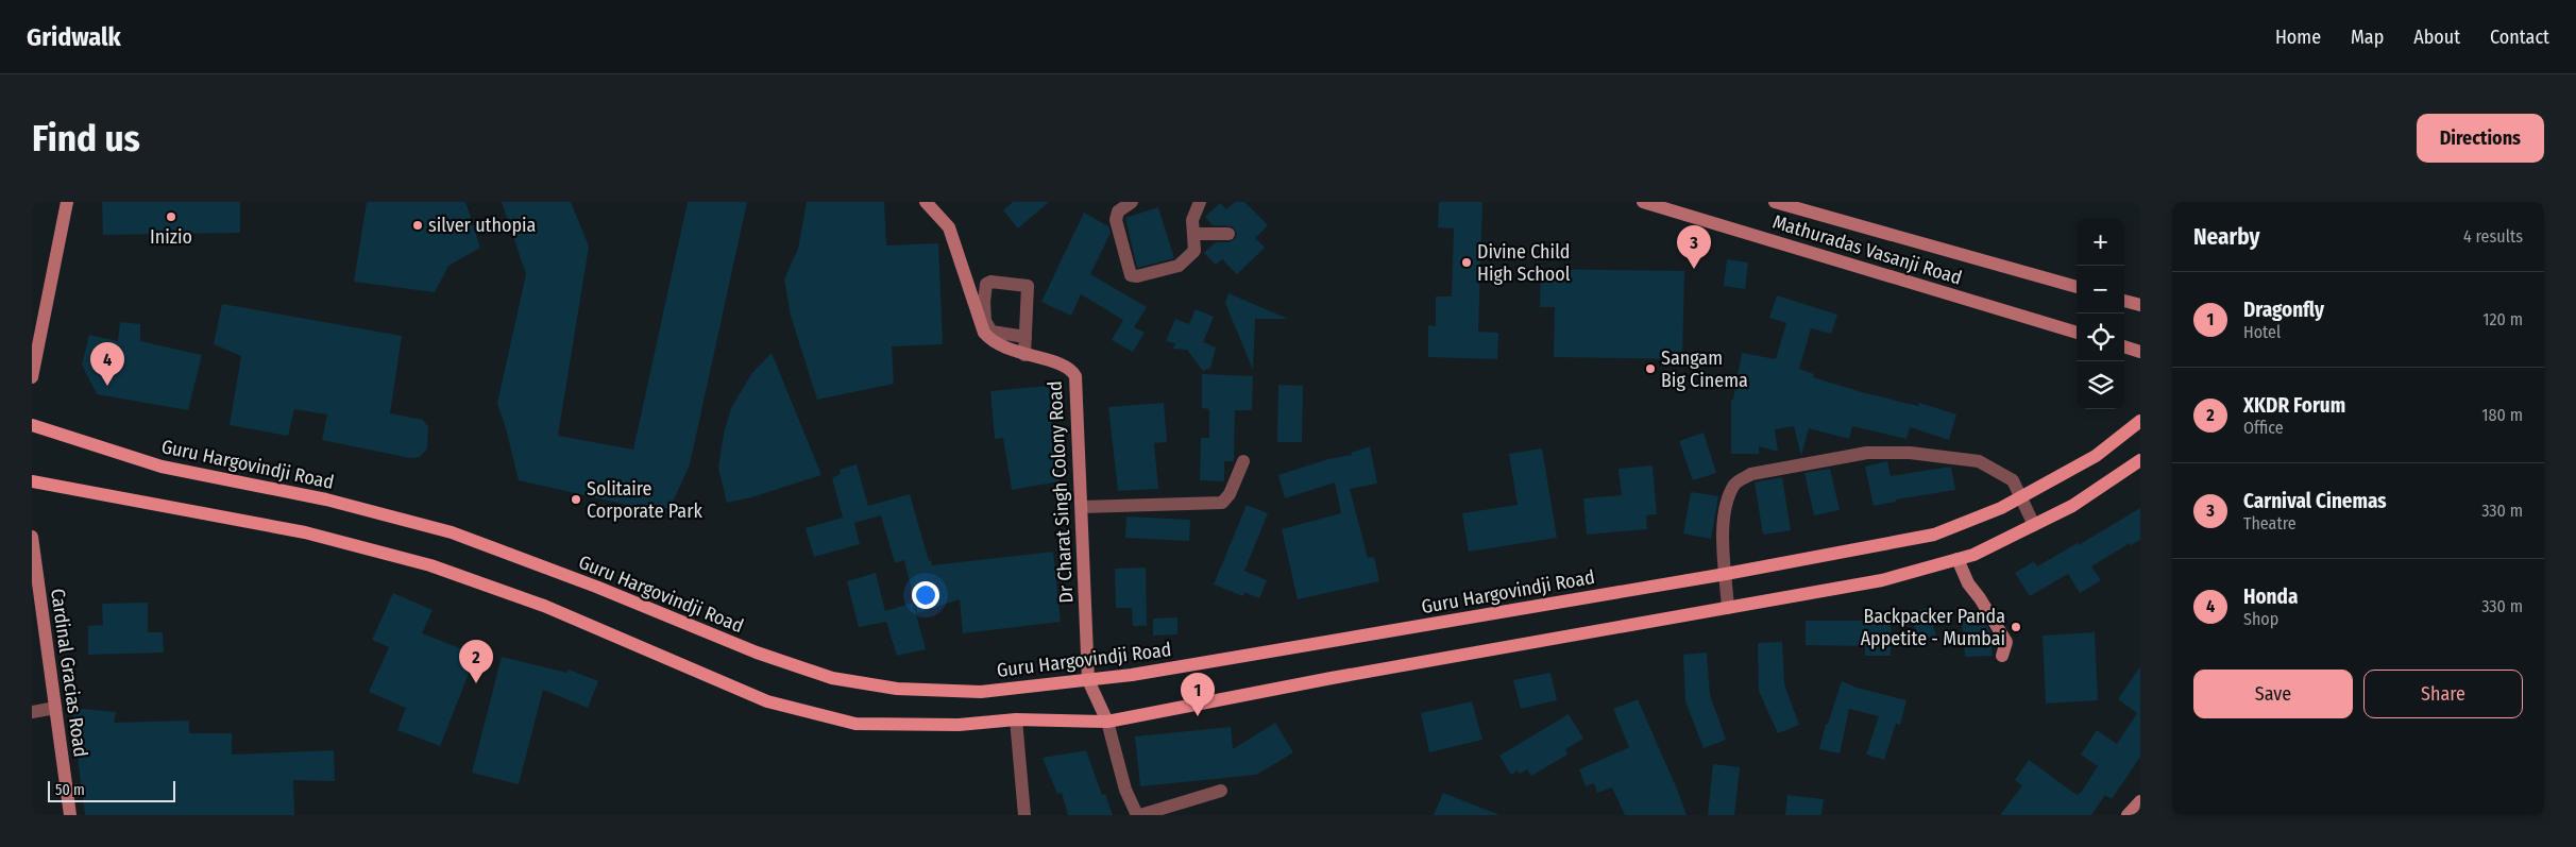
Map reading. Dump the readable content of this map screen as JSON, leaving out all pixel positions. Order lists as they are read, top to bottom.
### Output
{
  "streets": {
    "main road": ["Guru Hargovindji Road"],
    "street": ["Mathuradas Vasanji Road", "Dr Charat Singh Colony Road", "Cardinal Gracias Road"]
  },
  "crossings": [
    ["Guru Hargovindji Road", "Dr Charat Singh Colony Road"]
  ],
  "places": [
    "Inizio",
    "silver uthopia",
    "Divine Child High School",
    "Sangam Big Cinema",
    "Solitaire Corporate Park",
    "Backpacker Panda Appetite - Mumbai"
  ],
  "scale_bar": "50 m",
  "page": {
    "header": "Gridwalk",
    "nav": [
      "Home",
      "Map",
      "About",
      "Contact"
    ],
    "buttons": [
      "Directions",
      ["Save", "Share"]
    ],
    "title": "Find us",
    "heading": ["Nearby", "4 results"],
    "map_buttons": ["+", "−"],
    "pins": [
      "3",
      "4",
      "2",
      "1"
    ],
    "list": [
      {
        "mark": "1",
        "name": "Dragonfly",
        "note": "Hotel",
        "value": "120 m"
      },
      {
        "mark": "2",
        "name": "XKDR Forum",
        "note": "Office",
        "value": "180 m"
      },
      {
        "mark": "3",
        "name": "Carnival Cinemas",
        "note": "Theatre",
        "value": "330 m"
      },
      {
        "mark": "4",
        "name": "Honda",
        "note": "Shop",
        "value": "330 m"
      }
    ],
    "scale": "50 m"
  }
}
